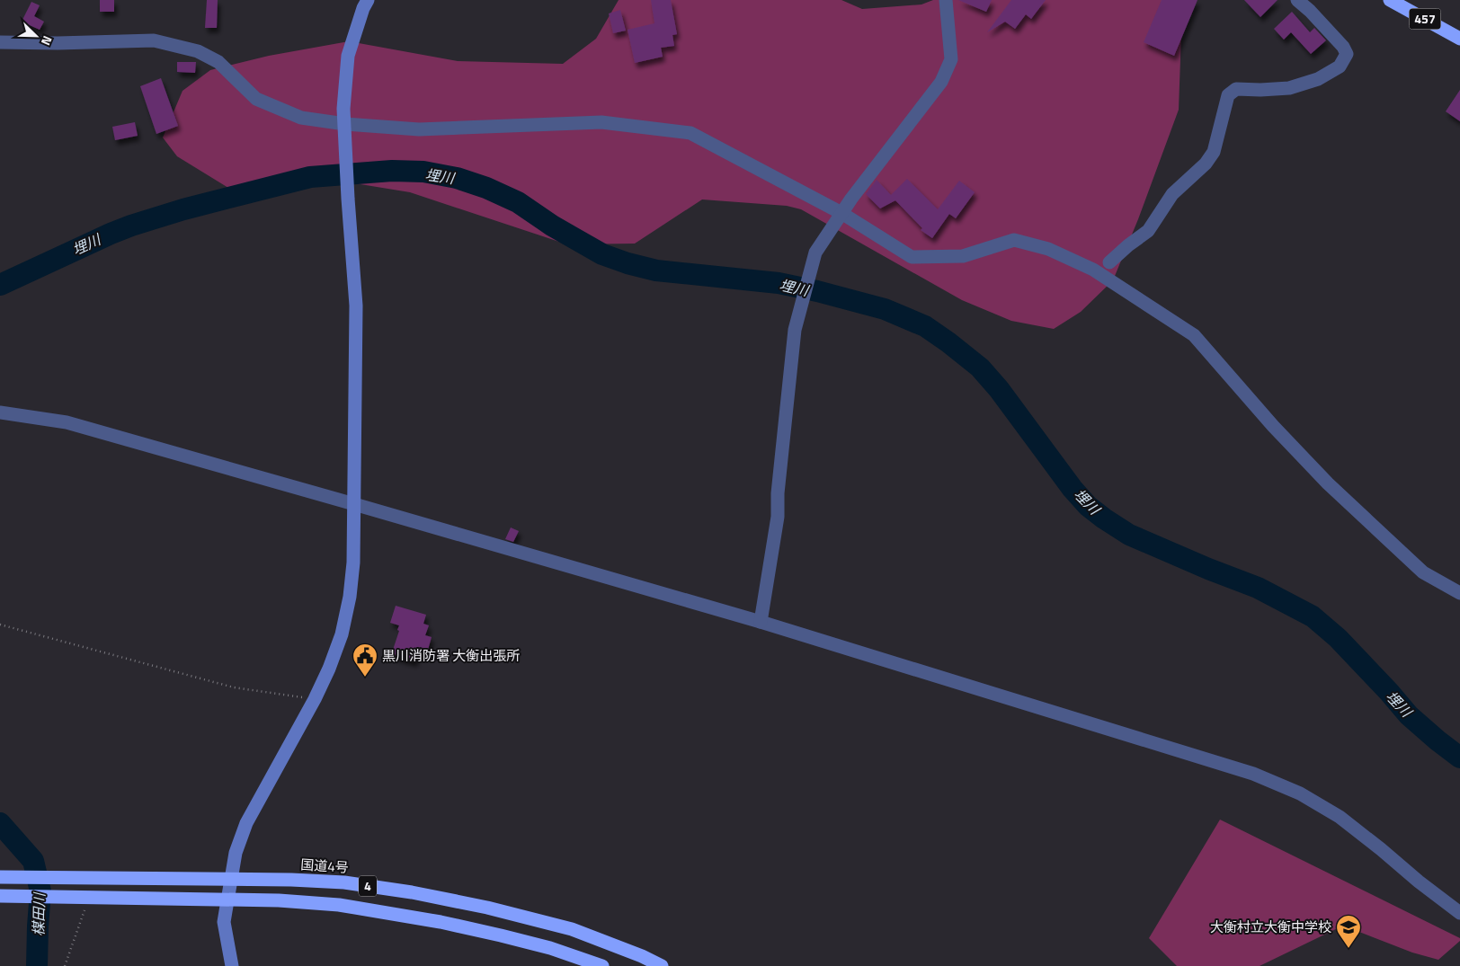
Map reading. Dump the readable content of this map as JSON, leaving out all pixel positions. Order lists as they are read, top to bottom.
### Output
{
  "streets": {
    "highway": ["457", "国道4号", "4"]
  },
  "water": ["埋川", "楳田川"],
  "places": {
    "public building": ["黒川消防署 大衡出張所"],
    "school or university": ["大衡村立大衡中学校"]
  },
  "north": "bottom right"
}
